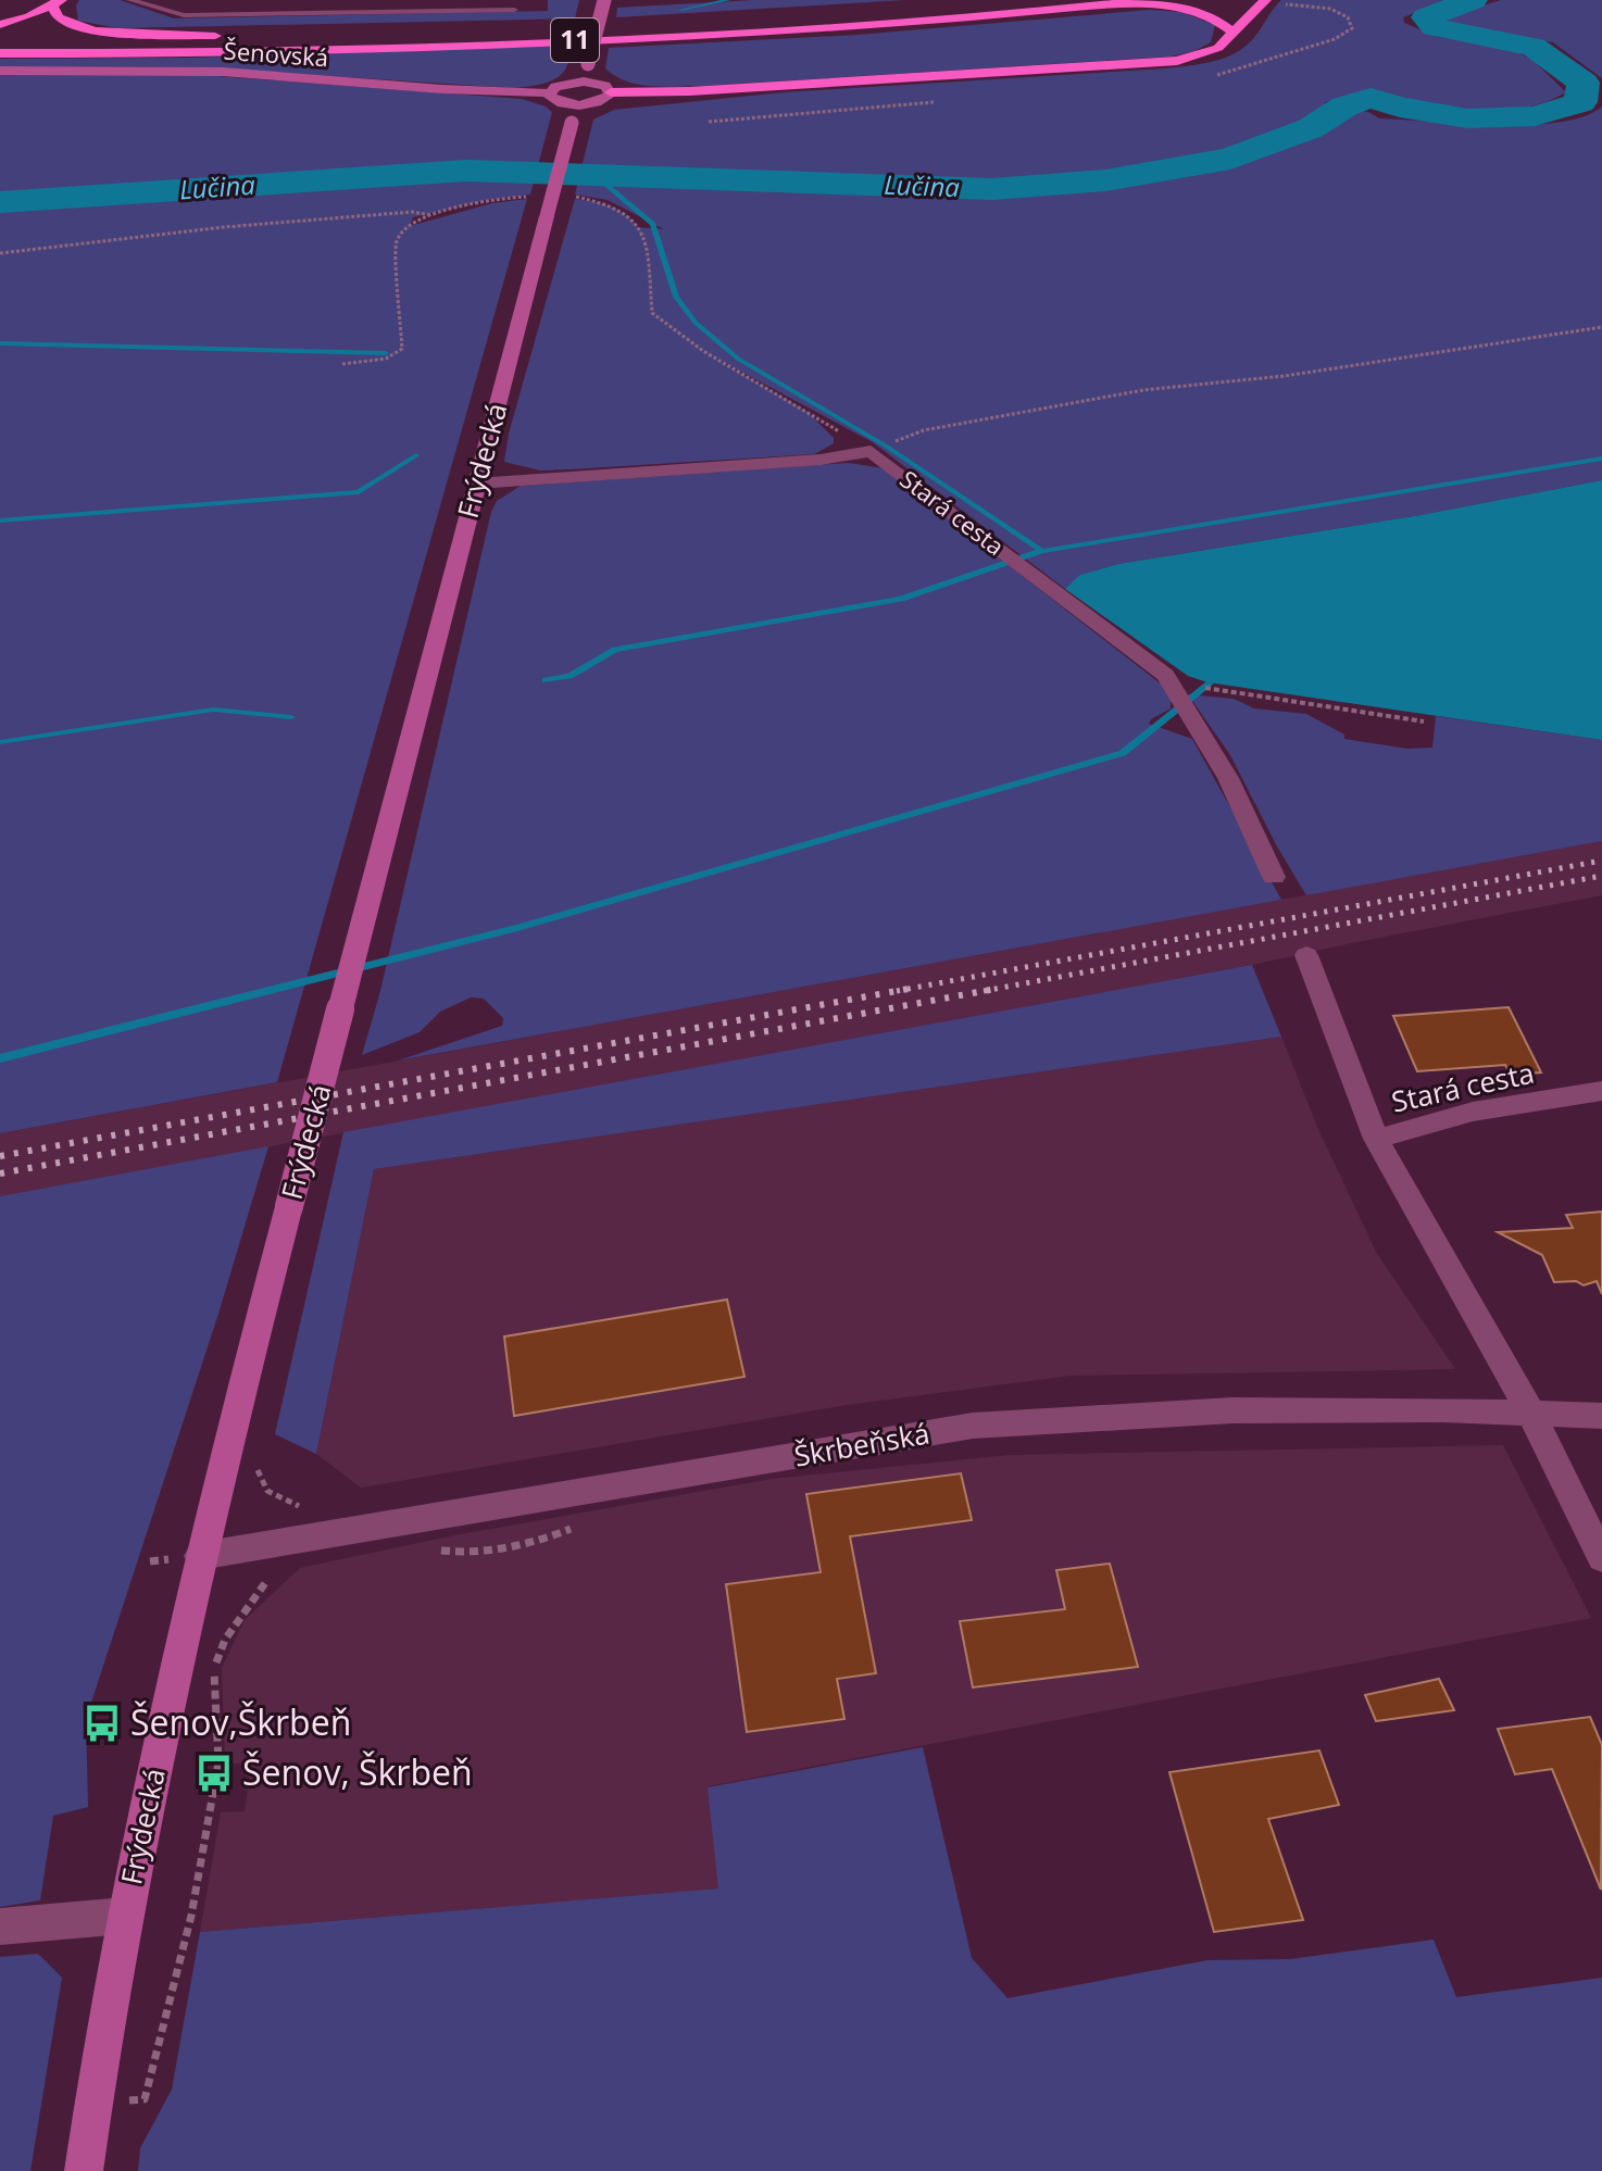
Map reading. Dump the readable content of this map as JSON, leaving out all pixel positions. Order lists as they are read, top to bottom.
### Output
{
  "streets": {
    "highway": ["11"],
    "main road": ["Šenovská", "Frýdecká"],
    "street": ["Stará cesta", "Škrbeňská"]
  },
  "crossings": [
    ["Frýdecká", "Stará cesta"],
    ["Frýdecká", "Škrbeňská"]
  ],
  "water": ["Lučina"],
  "places": {
    "bus stop": ["Šenov,Škrbeň", "Šenov, Škrbeň"]
  }
}
